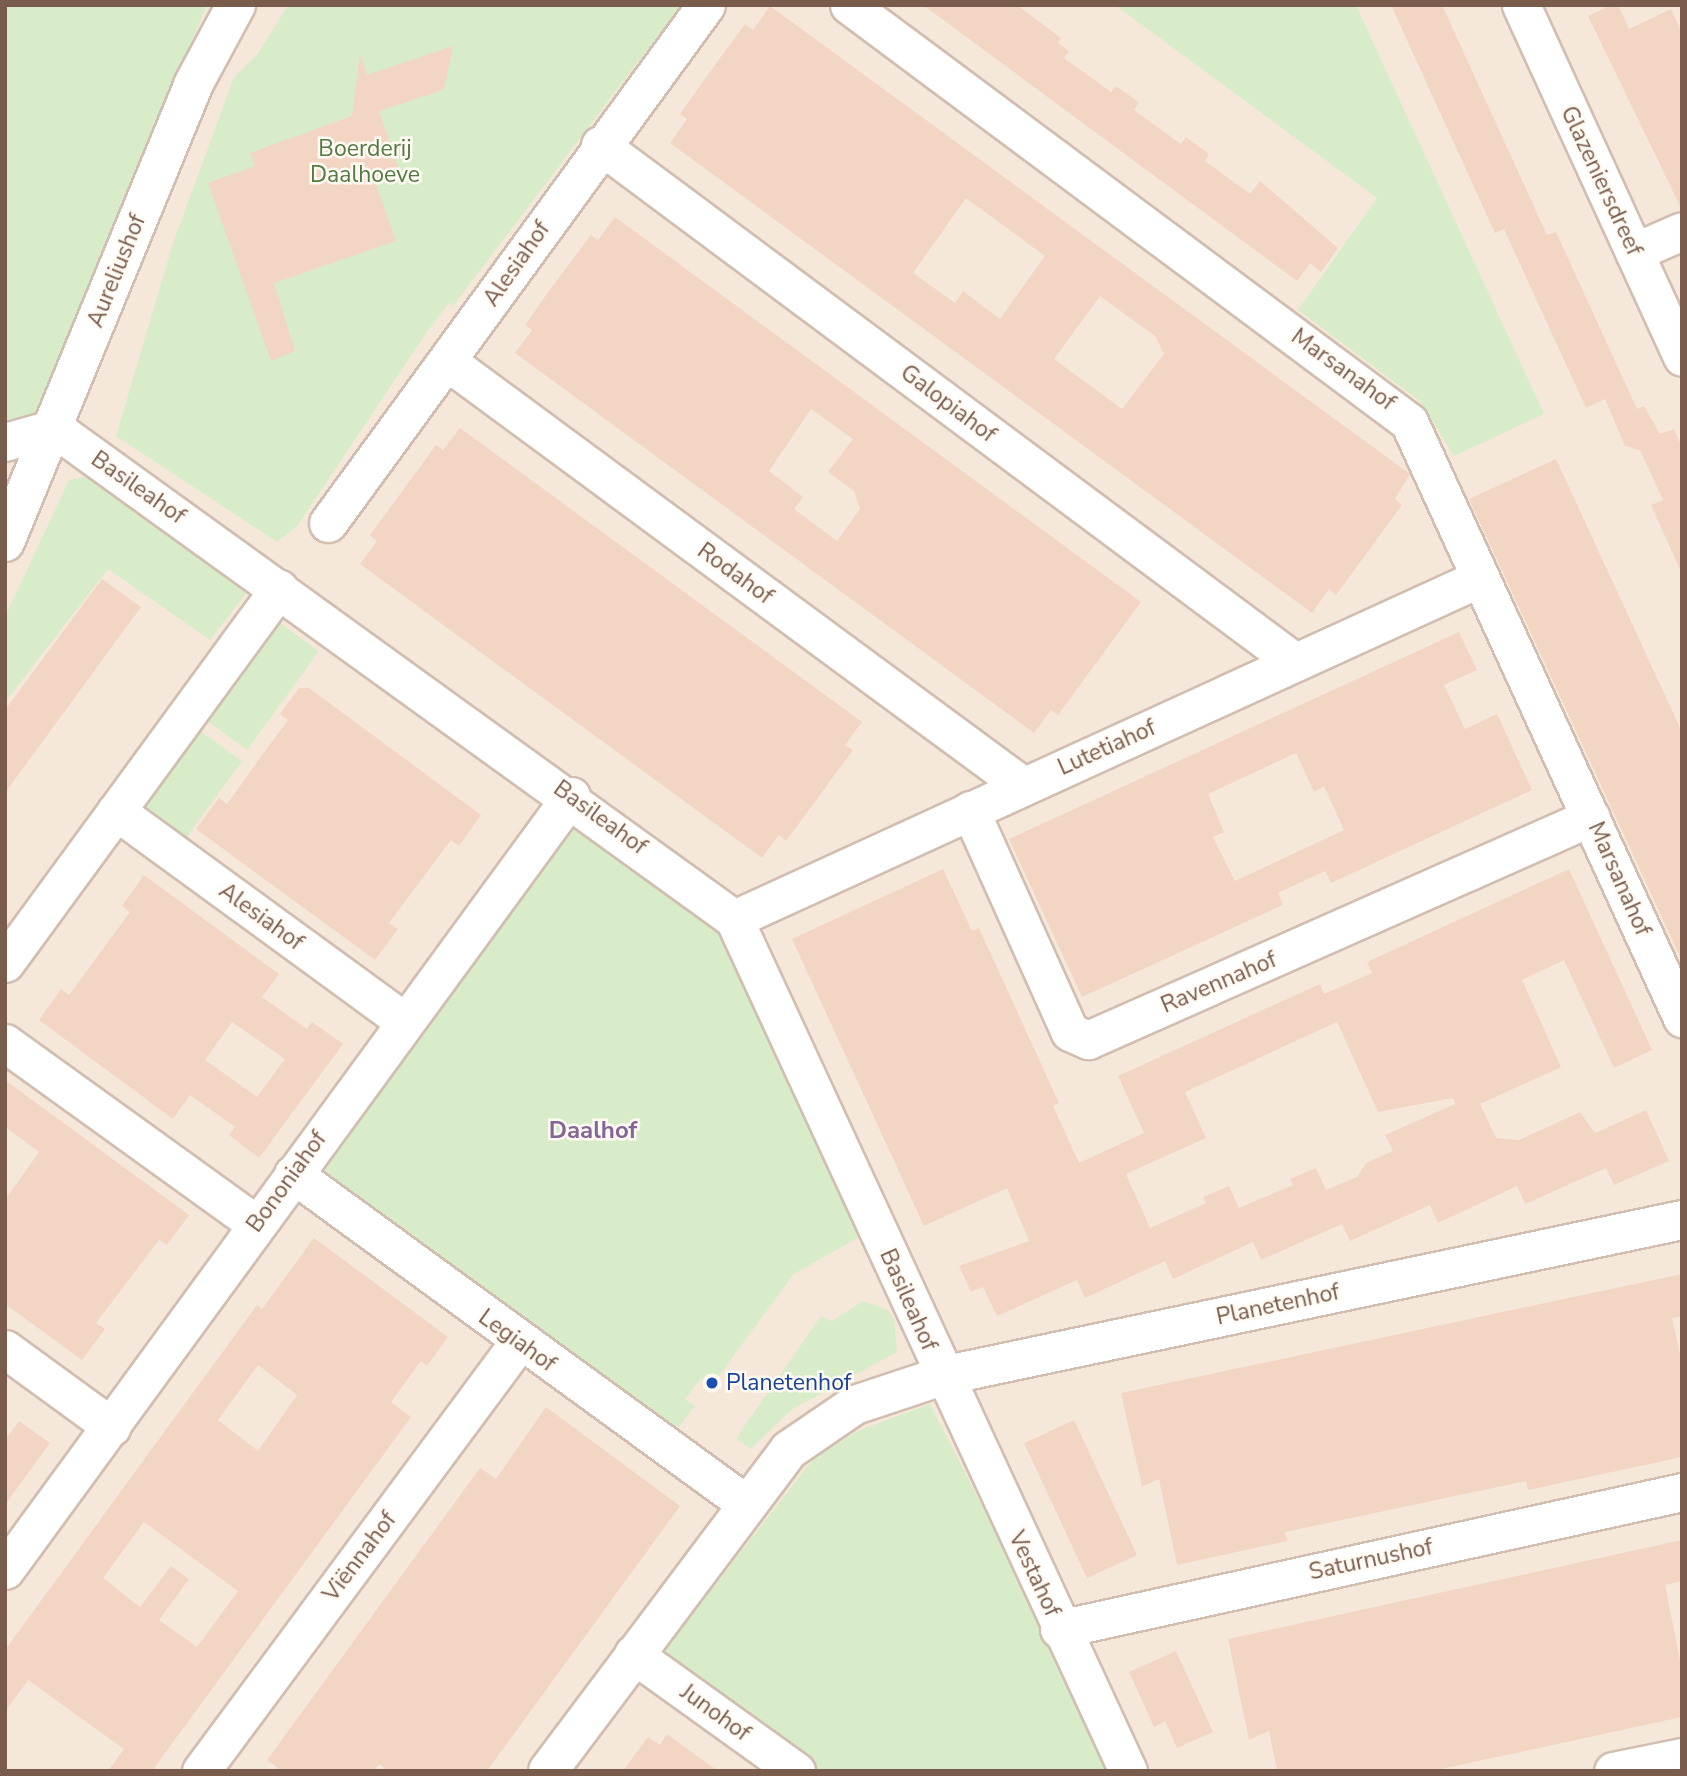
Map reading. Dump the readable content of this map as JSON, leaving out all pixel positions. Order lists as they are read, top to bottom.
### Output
{
  "streets": {
    "street": [
      "Glazeniersdreef",
      "Alesiahof",
      "Aureliushof",
      "Marsanahof",
      "Galopiahof",
      "Basileahof",
      "Rodahof",
      "Lutetiahof",
      "Ravennahof",
      "Bononiahof",
      "Planetenhof",
      "Legiahof",
      "Viënnahof",
      "Saturnushof",
      "Vestahof",
      "Junohof"
    ]
  },
  "crossings": [
    ["Alesiahof", "Galopiahof"],
    ["Alesiahof", "Rodahof"],
    ["Alesiahof", "Bononiahof"],
    ["Aureliushof", "Basileahof"],
    ["Marsanahof", "Lutetiahof"],
    ["Marsanahof", "Ravennahof"],
    ["Galopiahof", "Lutetiahof"],
    ["Basileahof", "Lutetiahof"],
    ["Basileahof", "Bononiahof"],
    ["Basileahof", "Planetenhof"],
    ["Basileahof", "Vestahof"],
    ["Rodahof", "Lutetiahof"],
    ["Lutetiahof", "Ravennahof"],
    ["Bononiahof", "Legiahof"],
    ["Planetenhof", "Legiahof"],
    ["Planetenhof", "Vestahof"],
    ["Planetenhof", "Junohof"],
    ["Legiahof", "Viënnahof"],
    ["Saturnushof", "Vestahof"]
  ],
  "districts": ["Daalhof"],
  "parks": ["Boerderij Daalhoeve"],
  "places": ["Planetenhof"]
}
